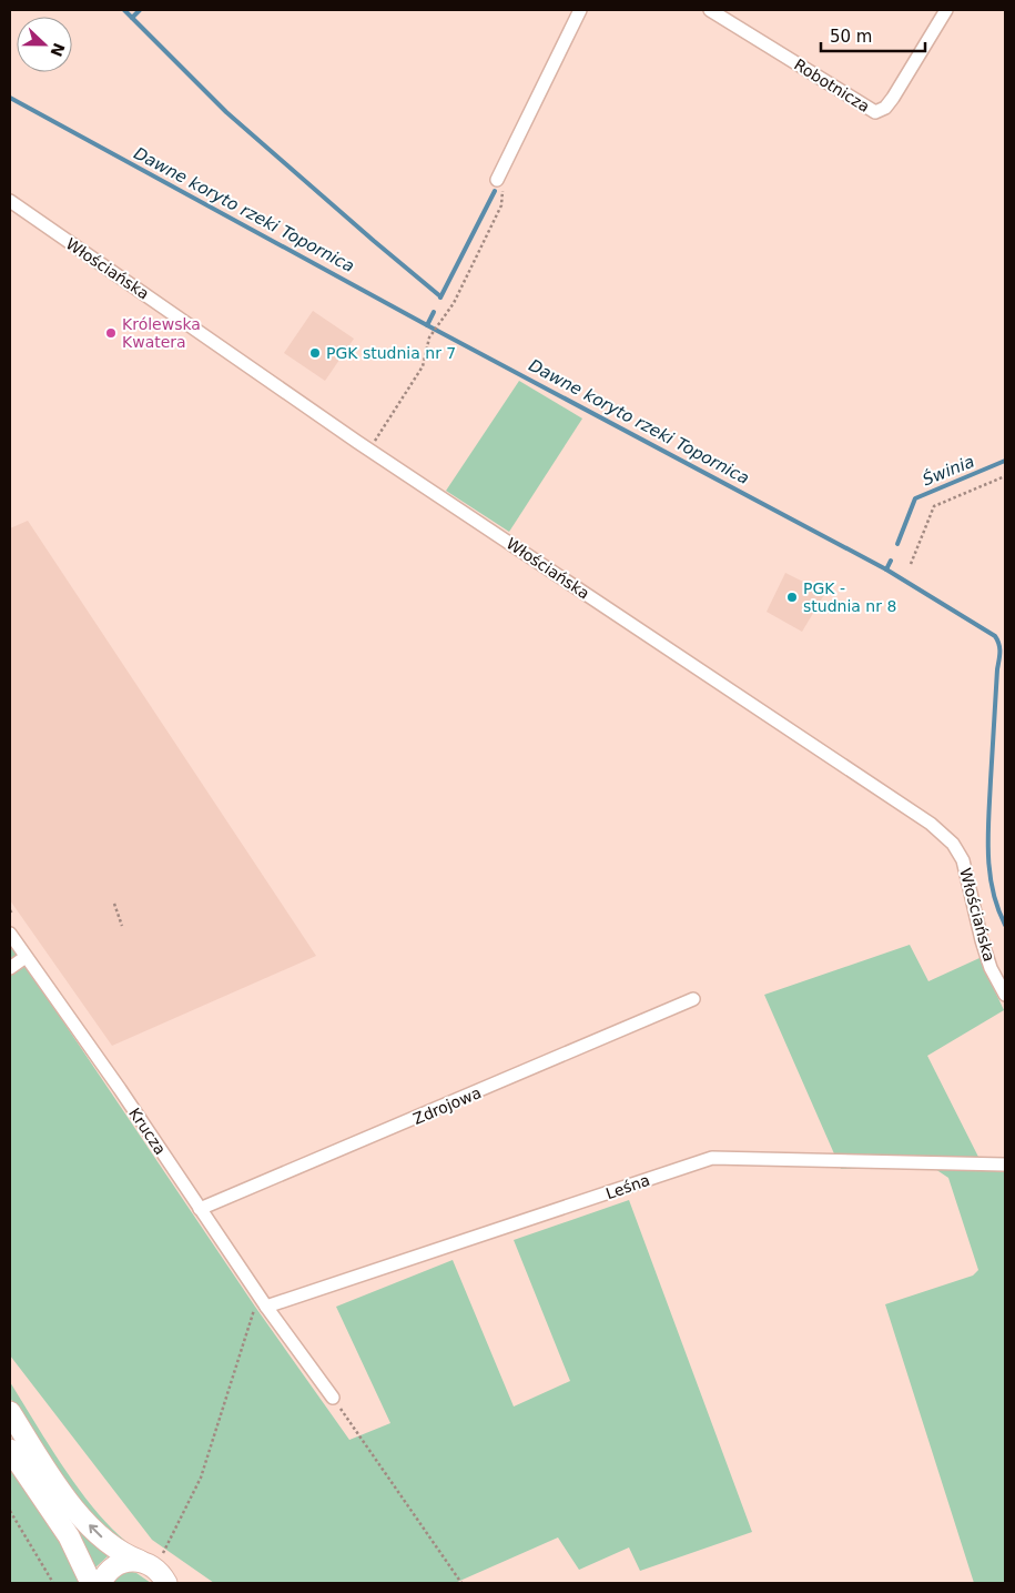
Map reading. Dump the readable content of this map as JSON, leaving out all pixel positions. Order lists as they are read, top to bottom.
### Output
{
  "streets": {
    "street": [
      "Robotnicza",
      "Włościańska",
      "Zdrojowa",
      "Krucza",
      "Leśna"
    ]
  },
  "crossings": [
    ["Zdrojowa", "Krucza"],
    ["Krucza", "Leśna"]
  ],
  "water": ["Dawne koryto rzeki Topornica", "Świnia"],
  "places": ["Królewska Kwatera", "PGK studnia nr 7", "PGK - studnia nr 8"],
  "scale_bar": "50 m",
  "north": "right"
}
